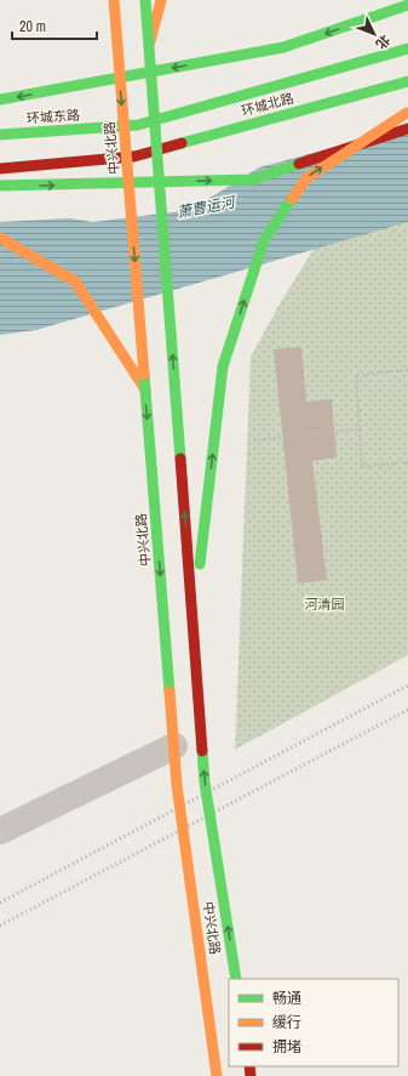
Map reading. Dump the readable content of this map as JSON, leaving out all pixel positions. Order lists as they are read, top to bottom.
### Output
{
  "streets": {
    "main road": ["环城北路", "环城东路", "中兴北路"]
  },
  "crossings": [
    ["环城北路", "环城东路"]
  ],
  "water": ["萧曹运河"],
  "parks": ["河清园"],
  "legend": ["畅通", "缓行", "拥堵"],
  "scale_bar": "20 m",
  "north": "bottom right"
}
